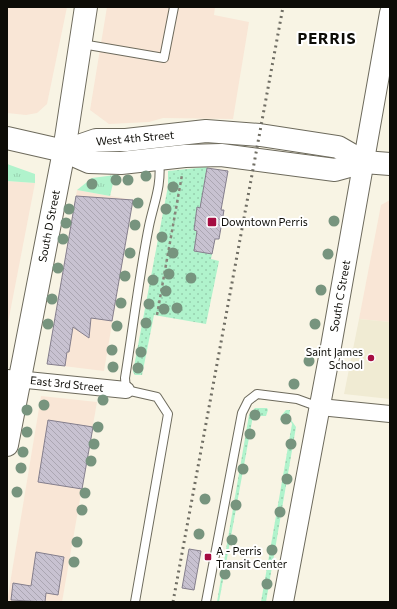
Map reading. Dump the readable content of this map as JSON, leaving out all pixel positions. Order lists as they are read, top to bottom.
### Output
{
  "streets": {
    "main road": ["West 4th Street", "South D Street"],
    "street": ["South C Street", "East 3rd Street"]
  },
  "crossings": [
    ["West 4th Street", "South D Street"],
    ["West 4th Street", "South C Street"],
    ["South D Street", "East 3rd Street"]
  ],
  "districts": ["PERRIS"],
  "places": {
    "transit": ["Downtown Perris", "A - Perris Transit Center"],
    "other": ["Saint James School"]
  }
}
